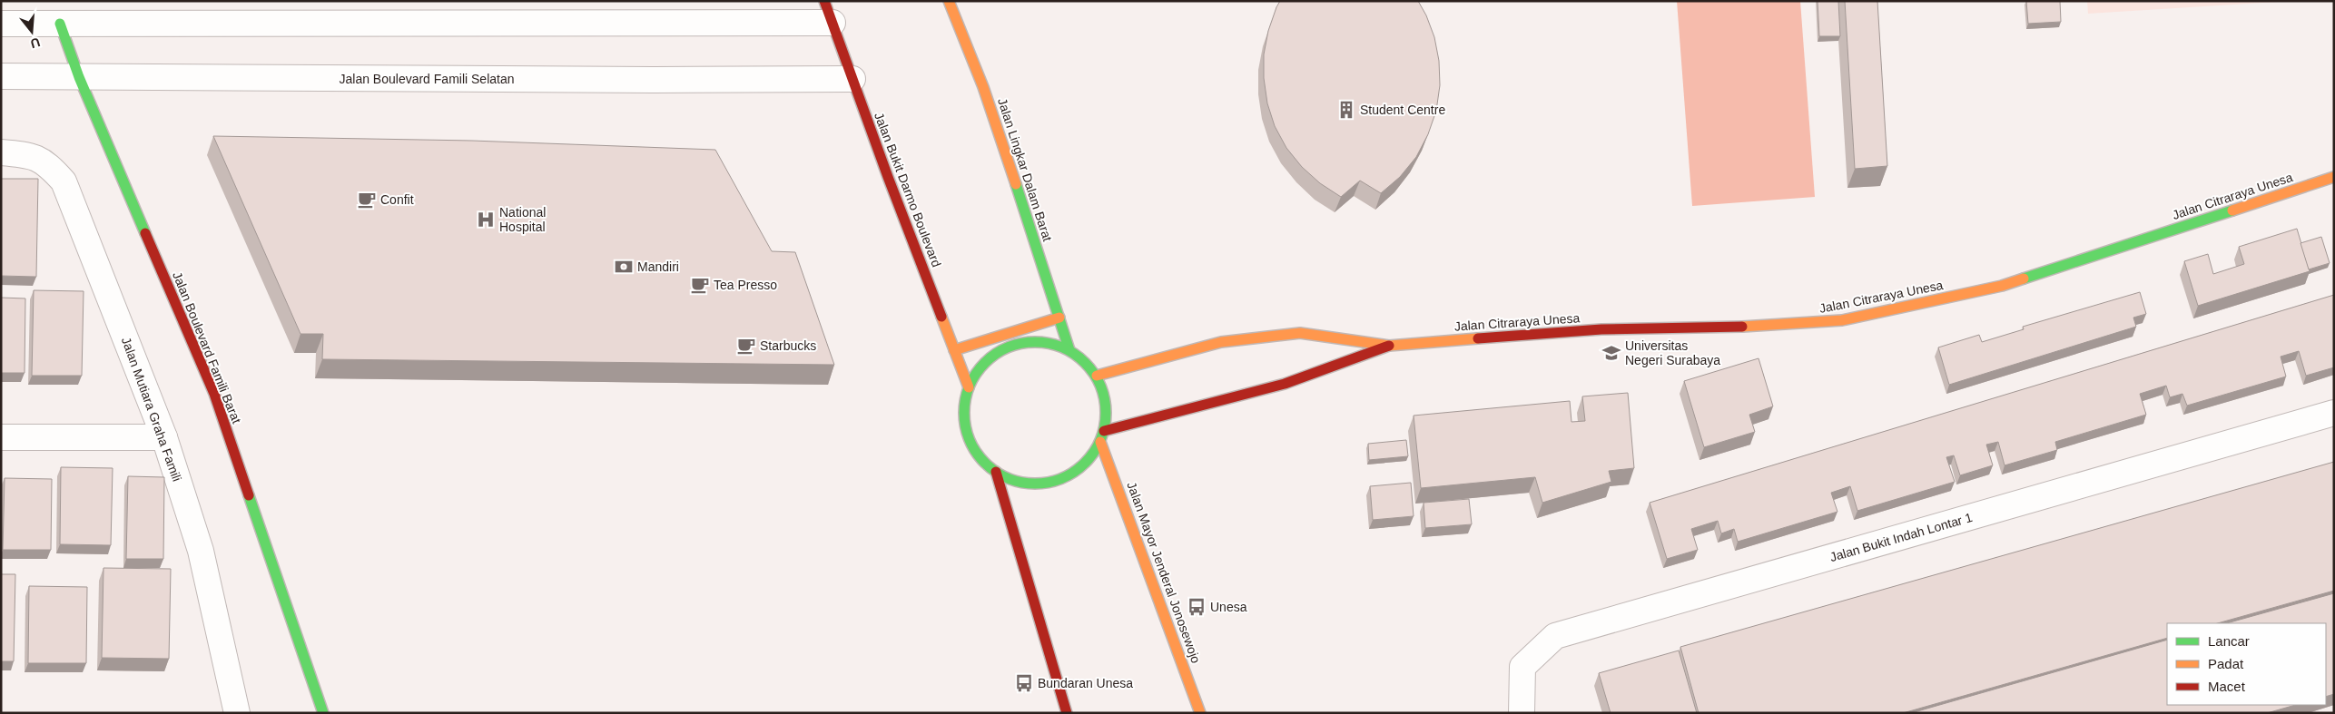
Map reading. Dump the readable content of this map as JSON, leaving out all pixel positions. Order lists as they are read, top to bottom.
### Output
{
  "streets": {
    "main road": [
      "Jalan Lingkar Dalam Barat",
      "Jalan Bukit Darmo Boulevard",
      "Jalan Citraraya Unesa",
      "Jalan Boulevard Famili Barat",
      "Jalan Mayor Jenderal Jonosewojo"
    ],
    "street": ["Jalan Boulevard Famili Selatan", "Jalan Mutiara Graha Famili", "Jalan Bukit Indah Lontar 1"]
  },
  "crossings": [
    ["Jalan Boulevard Famili Selatan", "Jalan Bukit Darmo Boulevard"],
    ["Jalan Boulevard Famili Selatan", "Jalan Boulevard Famili Barat"],
    ["Jalan Lingkar Dalam Barat", "Jalan Bukit Darmo Boulevard"],
    ["Jalan Lingkar Dalam Barat", "Jalan Citraraya Unesa"],
    ["Jalan Lingkar Dalam Barat", "Jalan Mayor Jenderal Jonosewojo"],
    ["Jalan Bukit Darmo Boulevard", "Jalan Citraraya Unesa"],
    ["Jalan Bukit Darmo Boulevard", "Jalan Mayor Jenderal Jonosewojo"],
    ["Jalan Citraraya Unesa", "Jalan Mayor Jenderal Jonosewojo"]
  ],
  "places": {
    "building": ["Student Centre"],
    "cafe": ["Confit", "Tea Presso", "Starbucks"],
    "hospital": ["National Hospital"],
    "bank": ["Mandiri"],
    "school or university": ["Universitas Negeri Surabaya"],
    "bus stop": ["Unesa", "Bundaran Unesa"]
  },
  "legend": ["Lancar", "Padat", "Macet"],
  "north": "bottom"
}
